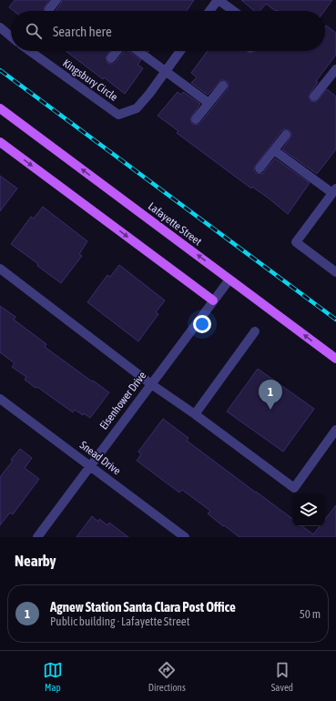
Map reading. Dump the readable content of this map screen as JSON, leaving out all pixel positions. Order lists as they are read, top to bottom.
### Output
{
  "streets": {
    "main road": ["Lafayette Street"],
    "street": ["Kingsbury Circle", "Eisenhower Drive", "Snead Drive"]
  },
  "crossings": [
    ["Lafayette Street", "Eisenhower Drive"],
    ["Eisenhower Drive", "Snead Drive"]
  ],
  "page": {
    "search": "Search here",
    "pins": "1",
    "heading": "Nearby",
    "list": [
      {
        "mark": "1",
        "name": "Agnew Station Santa Clara Post Office",
        "note": "Public building · Lafayette Street",
        "value": "50 m"
      }
    ],
    "nav": ["Map", "Directions", "Saved"]
  }
}
